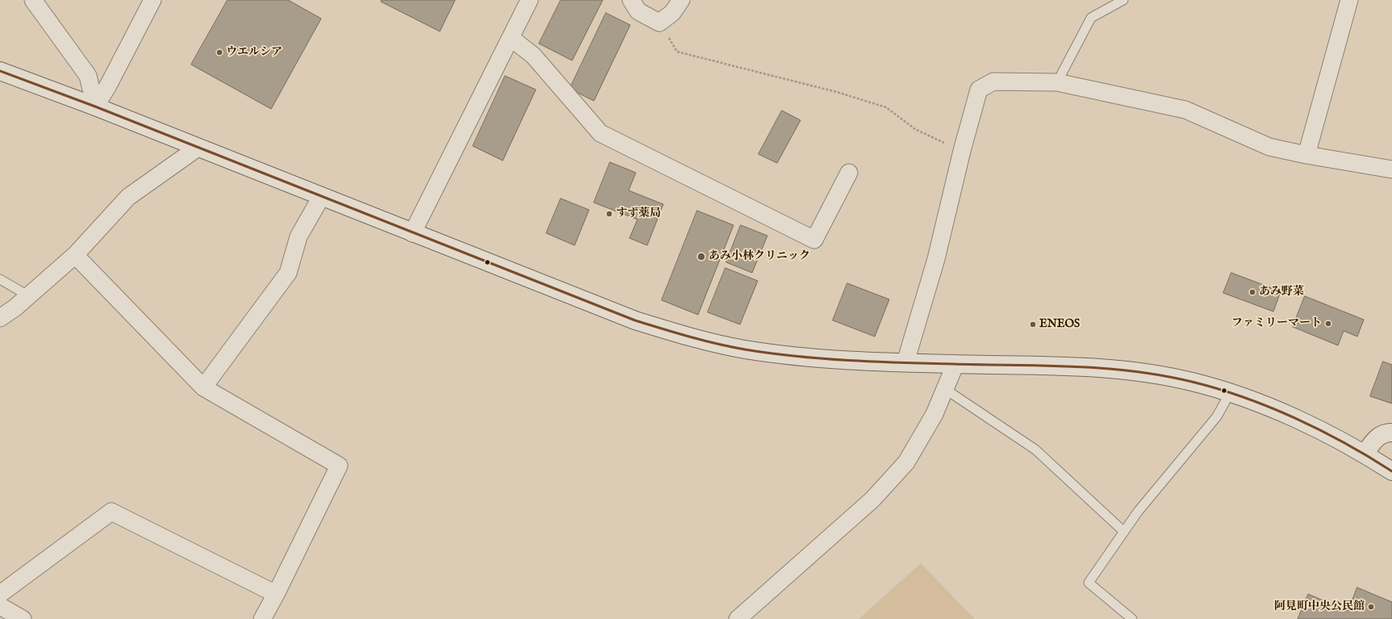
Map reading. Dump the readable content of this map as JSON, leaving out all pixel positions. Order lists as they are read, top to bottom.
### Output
{
  "places": [
    "ウエルシア",
    "すず薬局",
    "あみ小林クリニック",
    "あみ野菜",
    "ファミリーマート",
    "ENEOS",
    "阿見町中央公民館"
  ]
}
